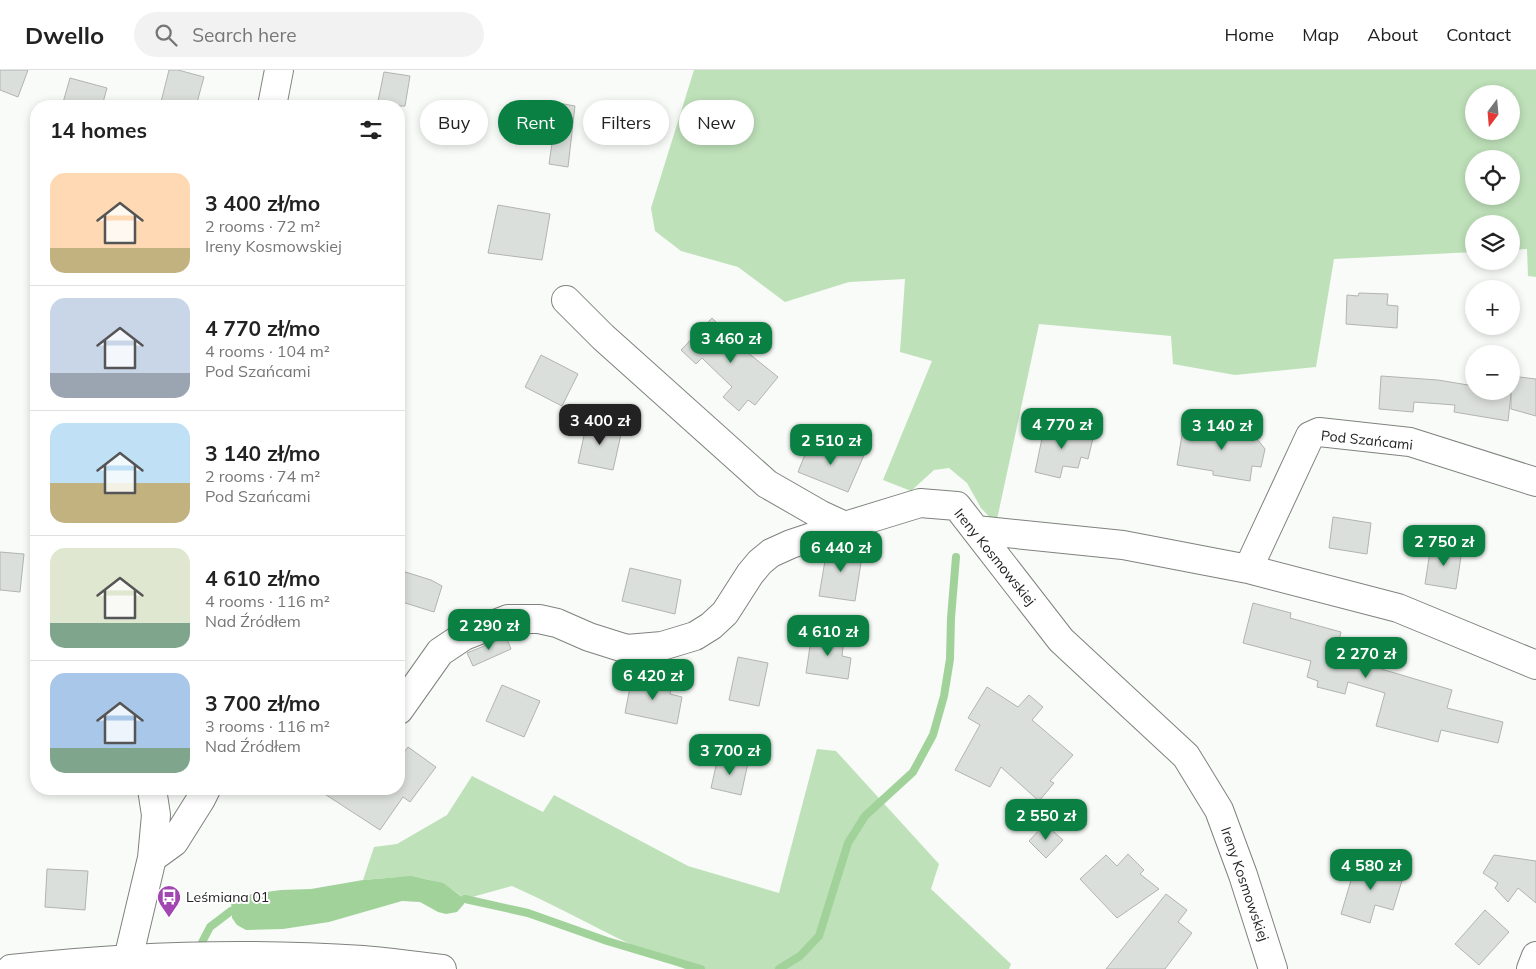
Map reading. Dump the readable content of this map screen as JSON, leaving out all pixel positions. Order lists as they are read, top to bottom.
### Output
{
  "streets": {
    "street": ["Pod Szańcami", "Ireny Kosmowskiej"]
  },
  "places": {
    "bus stop": ["Leśmiana 01"]
  },
  "north": "bottom",
  "page": {
    "header": "Dwello",
    "search": "Search here",
    "nav": [
      "Home",
      "Map",
      "About",
      "Contact"
    ],
    "map_buttons": ["+", "−"],
    "chip": [
      "Buy",
      "Rent",
      "Filters",
      "New"
    ],
    "heading": "14 homes",
    "list": [
      {
        "name": "3 400 zł/mo",
        "note": "2 rooms · 72 m² · Ireny Kosmowskiej"
      },
      {
        "name": "4 770 zł/mo",
        "note": "4 rooms · 104 m² · Pod Szańcami"
      },
      {
        "name": "3 140 zł/mo",
        "note": "2 rooms · 74 m² · Pod Szańcami"
      },
      {
        "name": "4 610 zł/mo",
        "note": "4 rooms · 116 m² · Nad Źródłem"
      },
      {
        "name": "3 700 zł/mo",
        "note": "3 rooms · 116 m² · Nad Źródłem"
      }
    ],
    "price": [
      "3 460 zł",
      "3 400 zł",
      "4 770 zł",
      "3 140 zł",
      "2 510 zł",
      "2 750 zł",
      "6 440 zł",
      "2 290 zł",
      "4 610 zł",
      "2 270 zł",
      "6 420 zł",
      "3 700 zł",
      "2 550 zł",
      "4 580 zł"
    ]
  }
}
